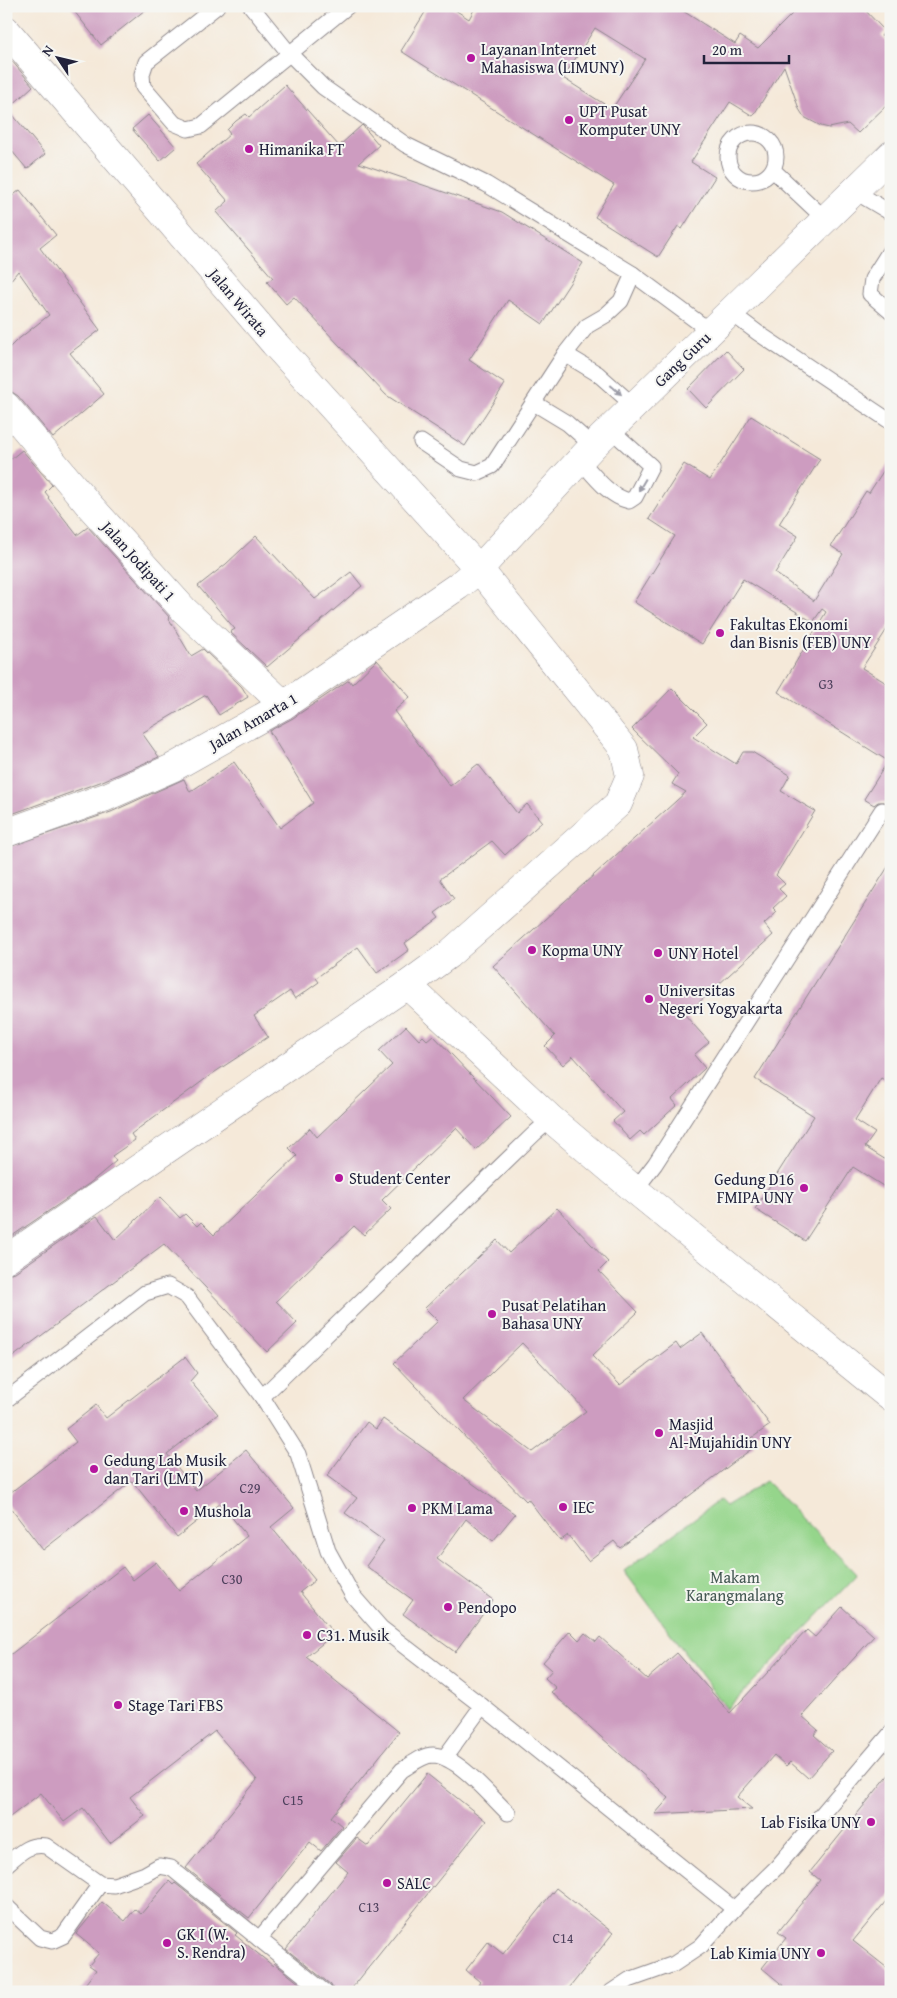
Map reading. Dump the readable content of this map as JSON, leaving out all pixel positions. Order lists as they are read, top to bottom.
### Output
{
  "streets": {
    "street": [
      "Jalan Wirata",
      "Gang Guru",
      "Jalan Jodipati 1",
      "Jalan Amarta 1"
    ]
  },
  "crossings": [
    ["Jalan Wirata", "Gang Guru"],
    ["Jalan Wirata", "Jalan Amarta 1"],
    ["Gang Guru", "Jalan Amarta 1"],
    ["Jalan Jodipati 1", "Jalan Amarta 1"]
  ],
  "parks": ["Makam Karangmalang"],
  "places": [
    "Layanan Internet Mahasiswa (LIMUNY)",
    "UPT Pusat Komputer UNY",
    "Himanika FT",
    "Fakultas Ekonomi dan Bisnis (FEB) UNY",
    "Kopma UNY",
    "UNY Hotel",
    "Universitas Negeri Yogyakarta",
    "Student Center",
    "Gedung D16 FMIPA UNY",
    "Pusat Pelatihan Bahasa UNY",
    "Masjid Al-Mujahidin UNY",
    "Gedung Lab Musik dan Tari (LMT)",
    "IEC",
    "PKM Lama",
    "Mushola",
    "Pendopo",
    "C31. Musik",
    "Stage Tari FBS",
    "Lab Fisika UNY",
    "SALC",
    "GK I (W. S. Rendra)",
    "Lab Kimia UNY"
  ],
  "house_numbers": [
    "G3",
    "C29",
    "C30",
    "C15",
    "C13",
    "C14"
  ],
  "scale_bar": "20 m",
  "north": "top left"
}
